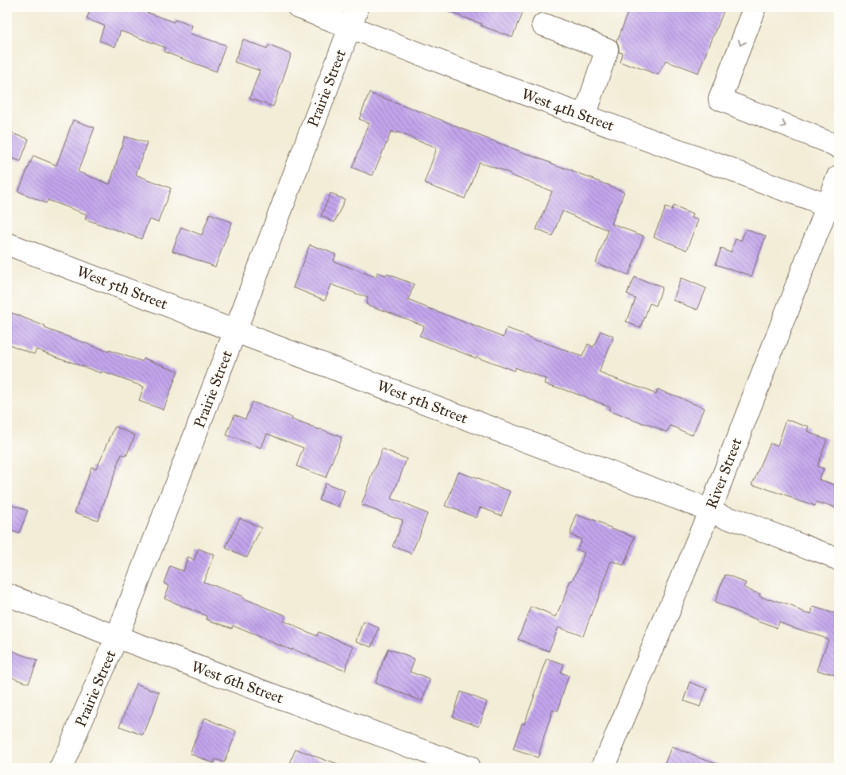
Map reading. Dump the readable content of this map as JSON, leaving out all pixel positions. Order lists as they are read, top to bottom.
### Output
{
  "streets": {
    "street": [
      "Prairie Street",
      "West 4th Street",
      "West 5th Street",
      "River Street",
      "West 6th Street"
    ]
  },
  "crossings": [
    ["Prairie Street", "West 4th Street"],
    ["Prairie Street", "West 5th Street"],
    ["Prairie Street", "West 6th Street"],
    ["West 4th Street", "River Street"],
    ["West 5th Street", "River Street"]
  ]
}
